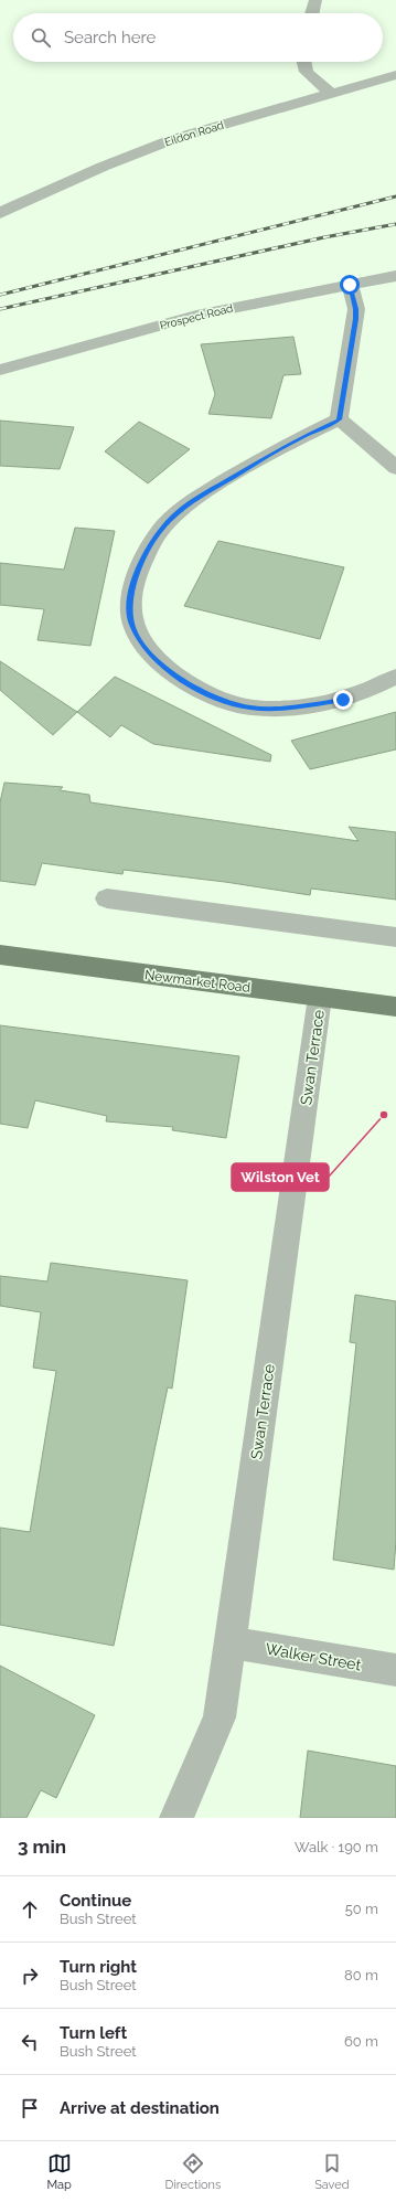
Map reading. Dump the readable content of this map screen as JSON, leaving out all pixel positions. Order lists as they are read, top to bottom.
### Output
{
  "streets": {
    "main road": ["Newmarket Road"],
    "street": [
      "Eildon Road",
      "Prospect Road",
      "Swan Terrace",
      "Walker Street"
    ]
  },
  "crossings": [
    ["Newmarket Road", "Swan Terrace"],
    ["Swan Terrace", "Walker Street"]
  ],
  "places": ["Wilston Vet"],
  "page": {
    "search": "Search here",
    "heading": ["3 min", "Walk · 190 m"],
    "list": [
      ["Continue", "Bush Street", "50 m"],
      ["Turn right", "Bush Street", "80 m"],
      ["Turn left", "Bush Street", "60 m"],
      "Arrive at destination"
    ],
    "nav": ["Map", "Directions", "Saved"]
  }
}
